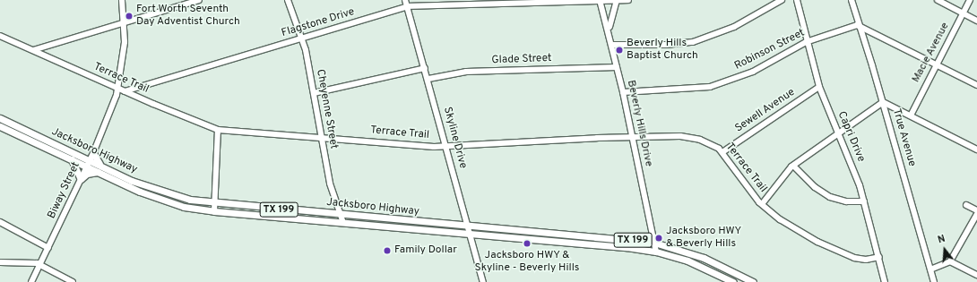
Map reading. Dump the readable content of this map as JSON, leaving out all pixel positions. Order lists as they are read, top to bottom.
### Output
{
  "streets": {
    "main road": ["Jacksboro Highway", "TX 199"],
    "street": [
      "Flagstone Drive",
      "Robinson Street",
      "Macie Avenue",
      "Glade Street",
      "Terrace Trail",
      "Cheyenne Street",
      "Sewell Avenue",
      "Beverly Hills Drive",
      "Capri Drive",
      "Skyline Drive",
      "True Avenue",
      "Biway Street"
    ]
  },
  "crossings": [
    ["Flagstone Drive", "Terrace Trail"],
    ["Flagstone Drive", "Cheyenne Street"],
    ["Flagstone Drive", "Beverly Hills Drive"],
    ["Flagstone Drive", "Skyline Drive"],
    ["Robinson Street", "Beverly Hills Drive"],
    ["Robinson Street", "Capri Drive"],
    ["Robinson Street", "True Avenue"],
    ["Glade Street", "Beverly Hills Drive"],
    ["Glade Street", "Skyline Drive"],
    ["Terrace Trail", "Cheyenne Street"],
    ["Terrace Trail", "Sewell Avenue"],
    ["Terrace Trail", "Beverly Hills Drive"],
    ["Terrace Trail", "Capri Drive"],
    ["Terrace Trail", "Skyline Drive"],
    ["Terrace Trail", "Biway Street"],
    ["Cheyenne Street", "Jacksboro Highway"],
    ["Sewell Avenue", "Capri Drive"],
    ["Beverly Hills Drive", "Jacksboro Highway"],
    ["Skyline Drive", "Jacksboro Highway"],
    ["Jacksboro Highway", "Biway Street"]
  ],
  "places": [
    "Fort Worth Seventh Day Adventist Church",
    "Beverly Hills Baptist Church",
    "Jacksboro HWY & Beverly Hills",
    "Jacksboro HWY & Skyline - Beverly Hills",
    "Family Dollar"
  ],
  "north": "top"
}
